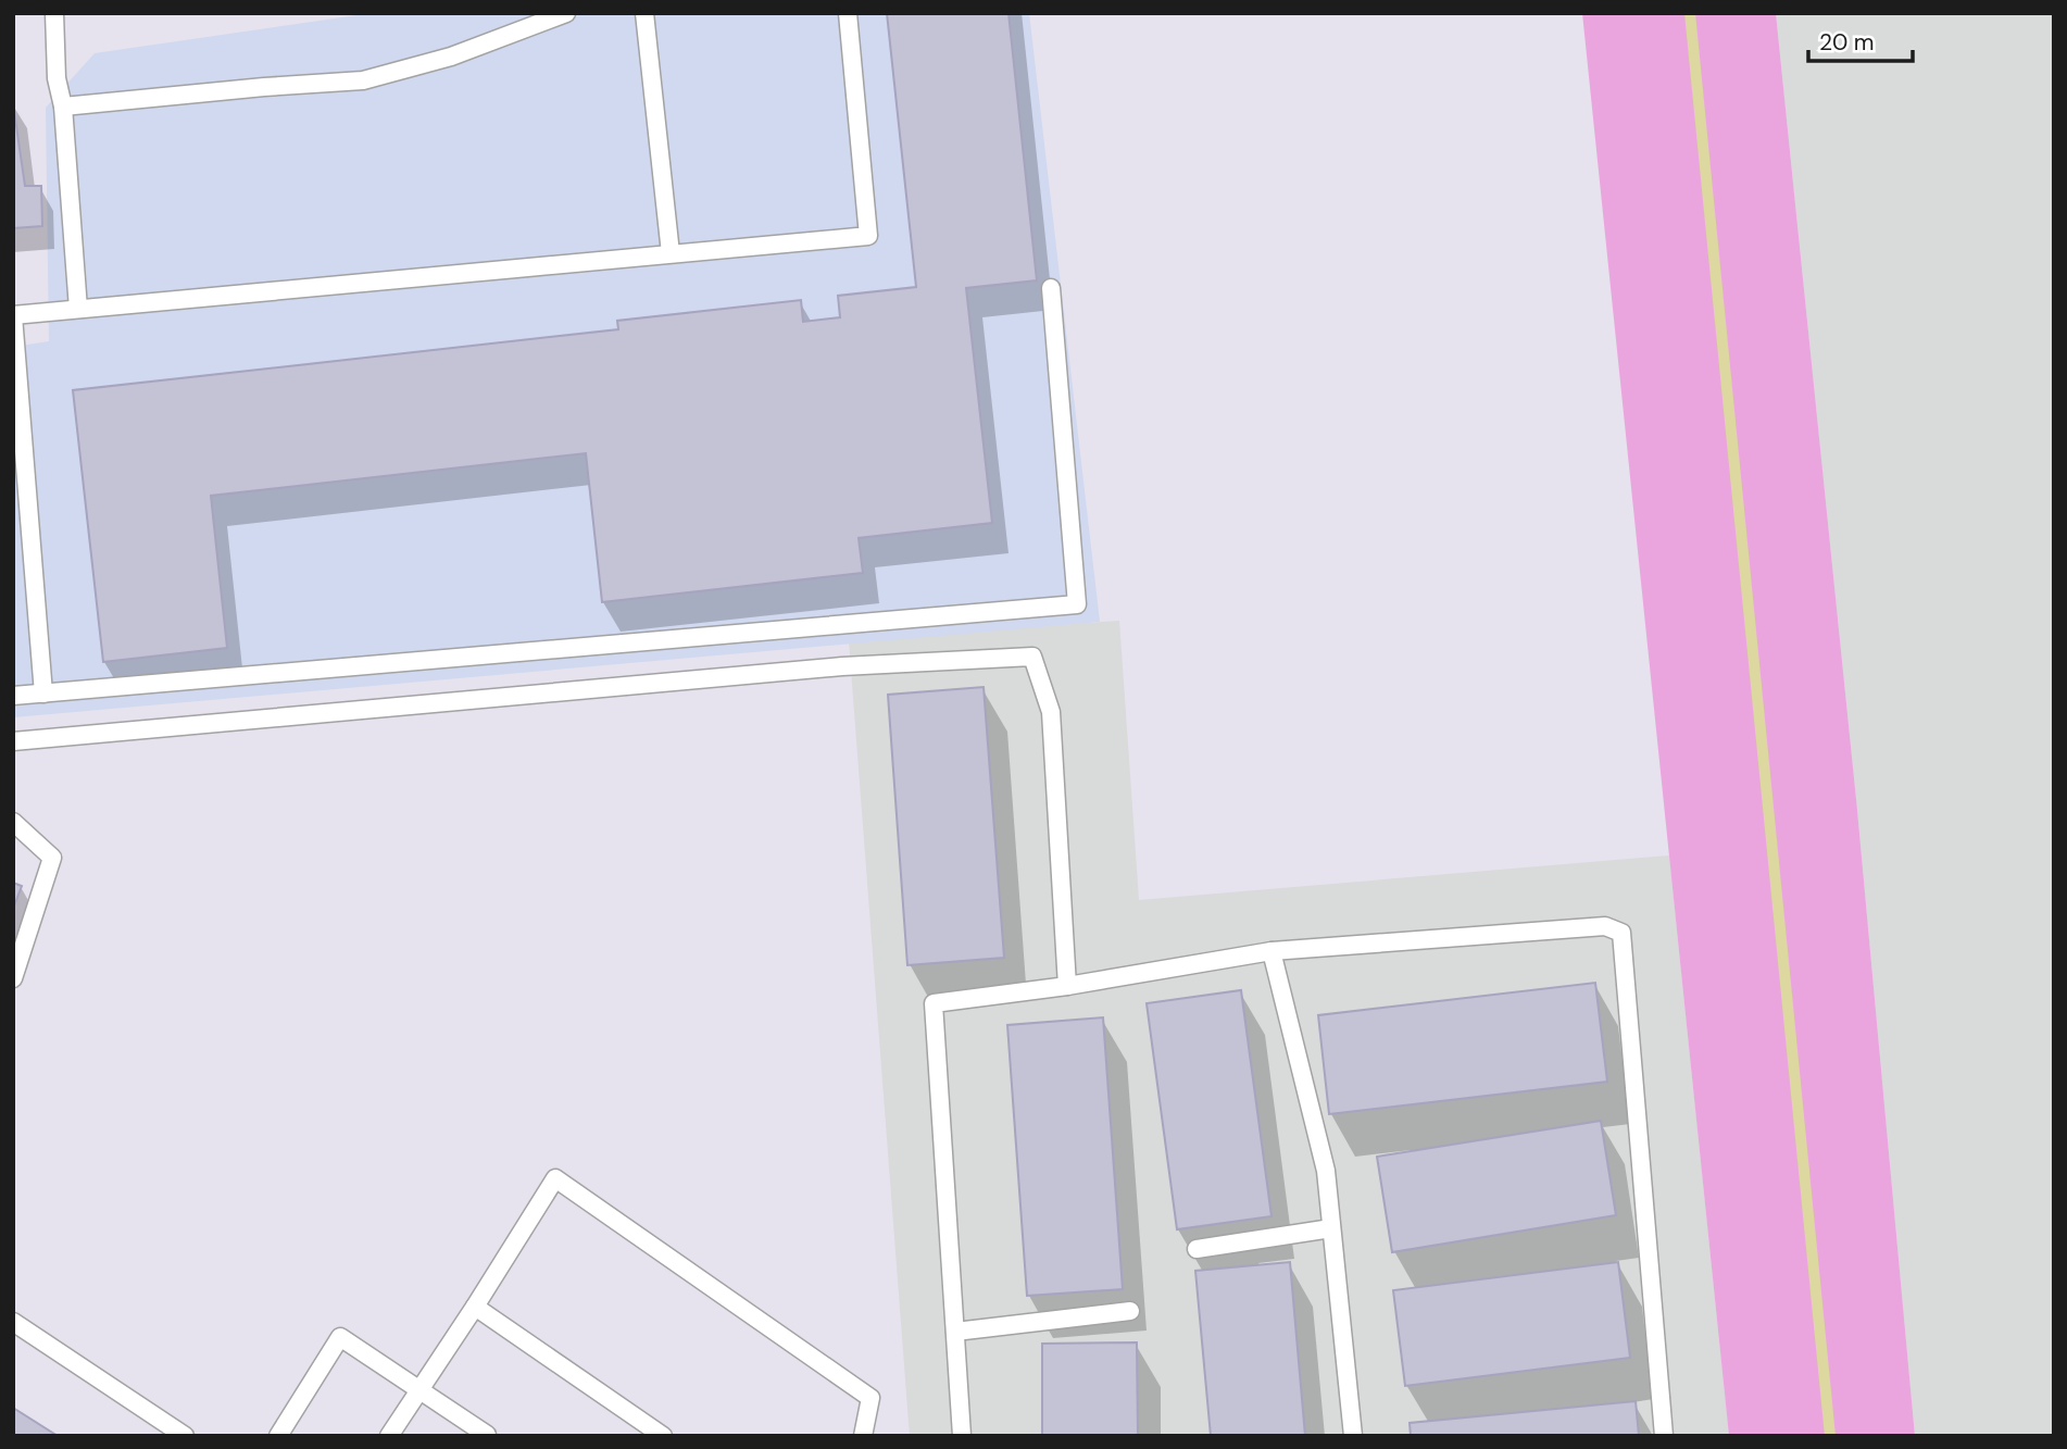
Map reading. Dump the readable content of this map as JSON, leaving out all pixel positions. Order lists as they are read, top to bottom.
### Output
{
  "scale_bar": "20 m"
}
